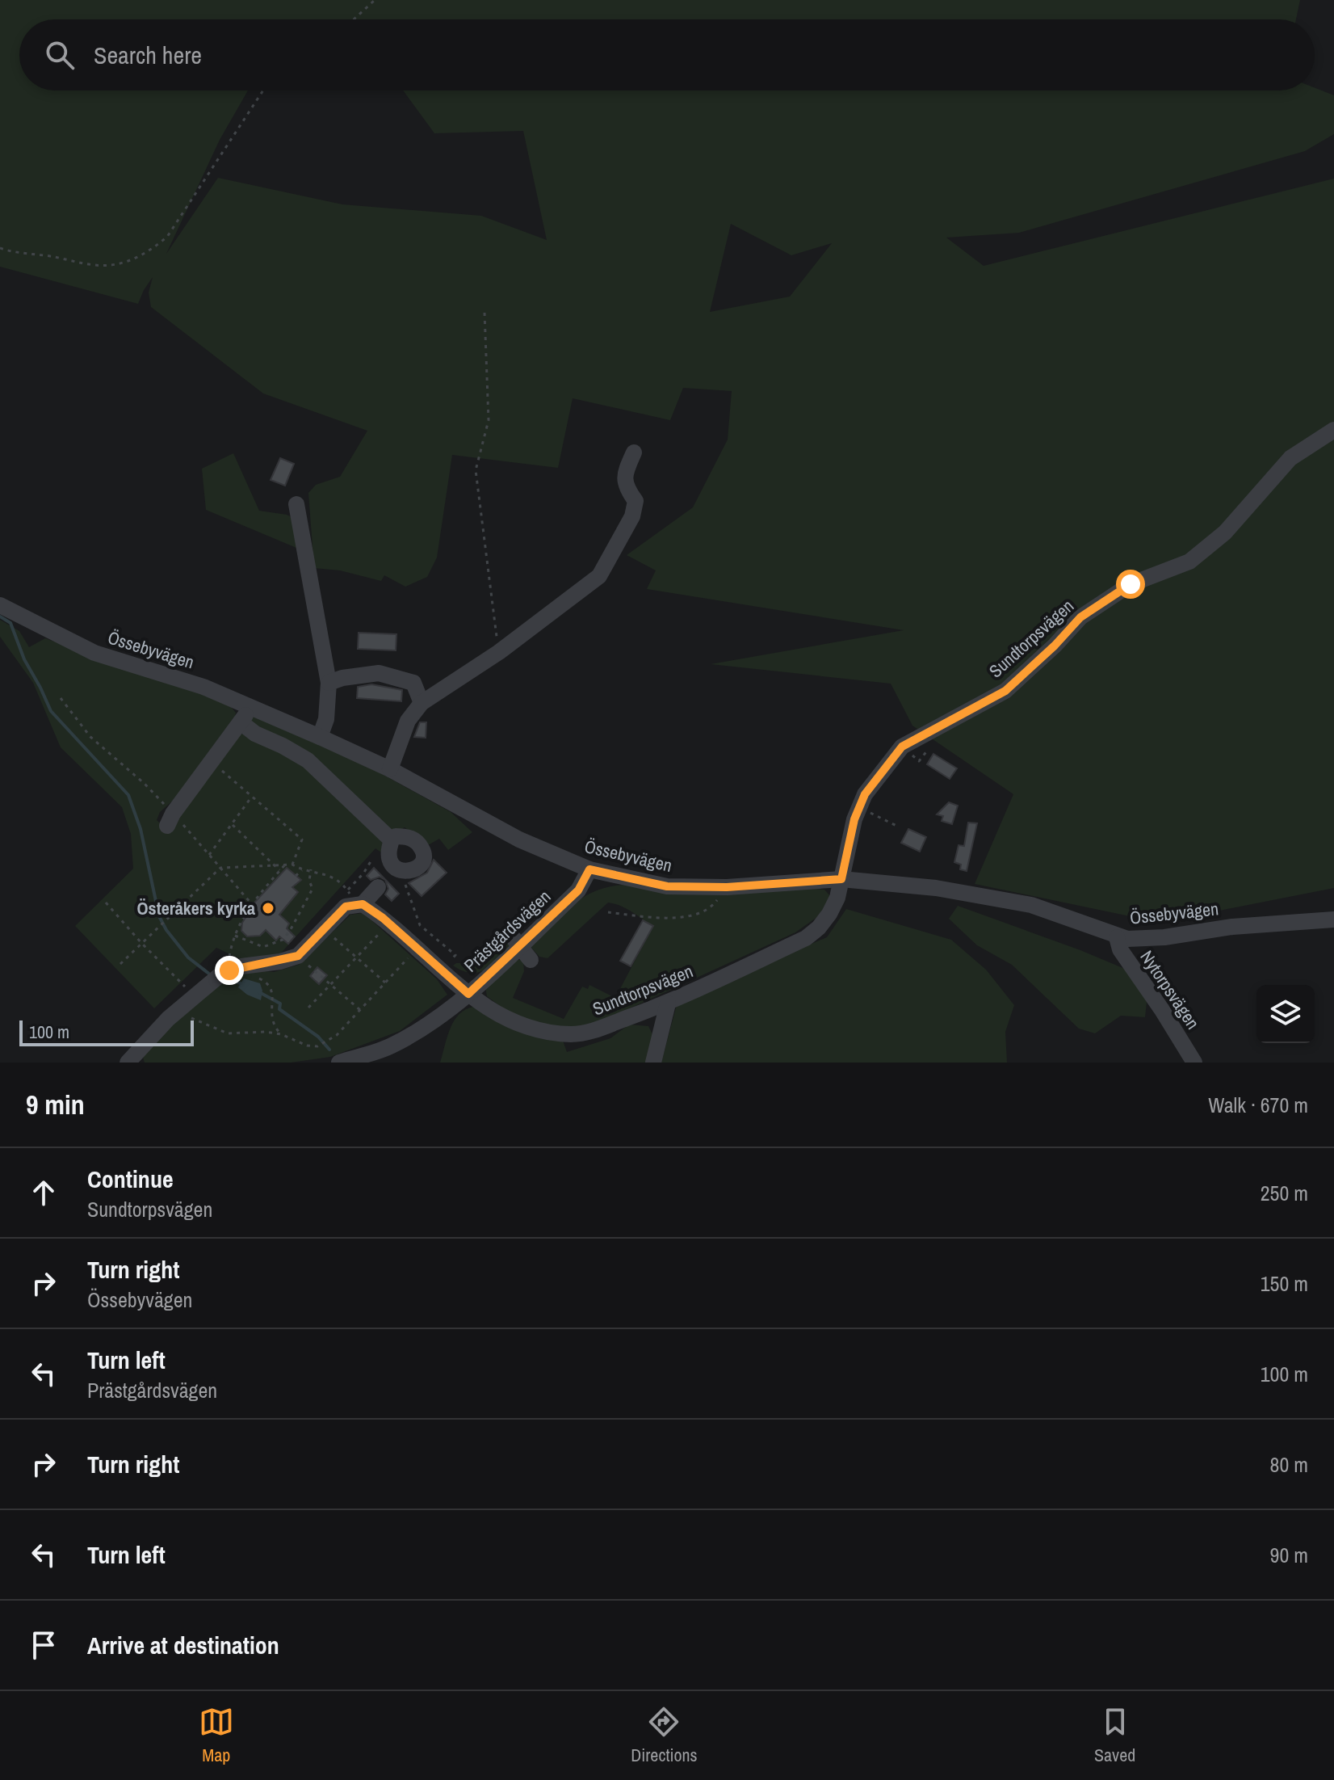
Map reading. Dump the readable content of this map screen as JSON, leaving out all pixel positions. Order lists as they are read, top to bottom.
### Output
{
  "streets": {
    "street": [
      "Sundtorpsvägen",
      "Össebyvägen",
      "Prästgårdsvägen",
      "Nytorpsvägen"
    ]
  },
  "crossings": [
    ["Sundtorpsvägen", "Össebyvägen"],
    ["Sundtorpsvägen", "Prästgårdsvägen"],
    ["Össebyvägen", "Prästgårdsvägen"],
    ["Össebyvägen", "Nytorpsvägen"]
  ],
  "places": ["Österåkers kyrka"],
  "scale_bar": "100 m",
  "page": {
    "search": "Search here",
    "scale": "100 m",
    "heading": ["9 min", "Walk · 670 m"],
    "list": [
      ["Continue", "Sundtorpsvägen", "250 m"],
      ["Turn right", "Össebyvägen", "150 m"],
      ["Turn left", "Prästgårdsvägen", "100 m"],
      ["Turn right", "80 m"],
      ["Turn left", "90 m"],
      "Arrive at destination"
    ],
    "nav": ["Map", "Directions", "Saved"]
  }
}
